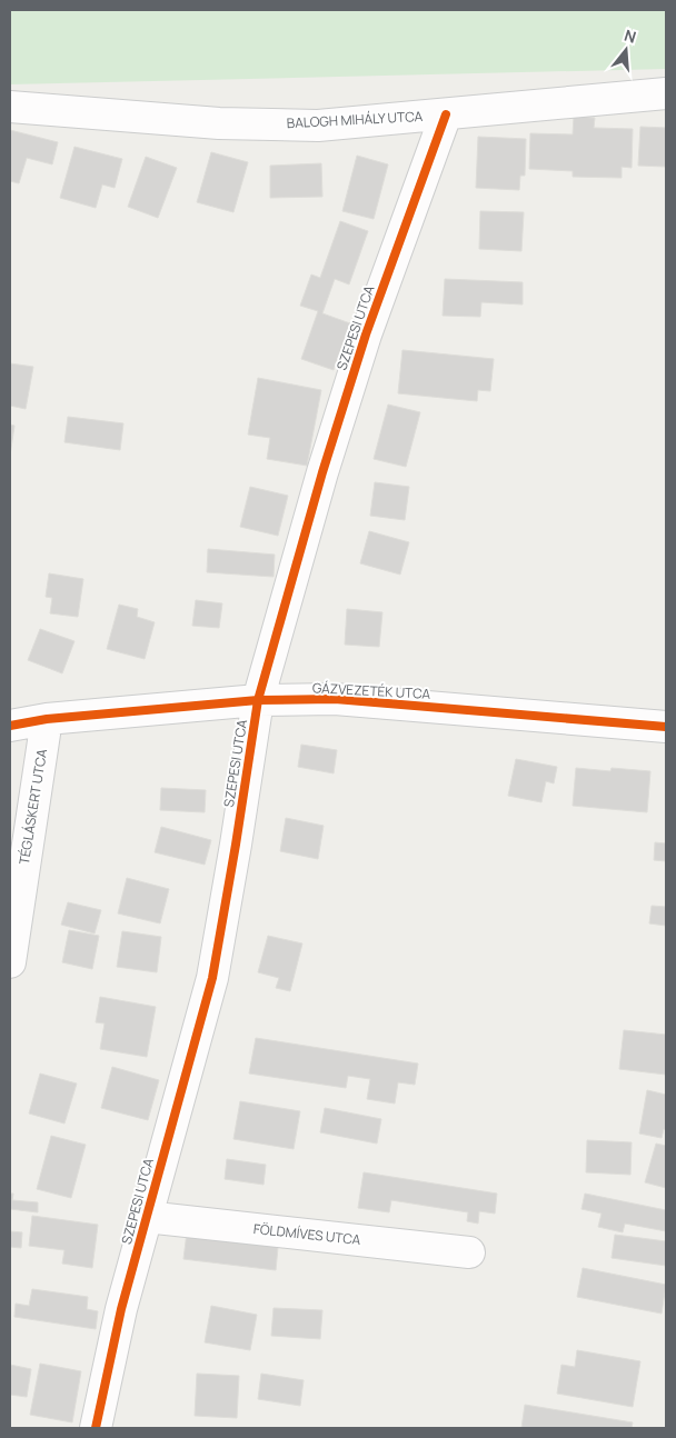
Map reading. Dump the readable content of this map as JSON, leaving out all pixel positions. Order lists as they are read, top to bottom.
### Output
{
  "streets": {
    "street": [
      "BALOGH MIHÁLY UTCA",
      "SZEPESI UTCA",
      "GÁZVEZETÉK UTCA",
      "TÉGLÁSKERT UTCA",
      "FÖLDMÍVES UTCA"
    ]
  },
  "crossings": [
    ["BALOGH MIHÁLY UTCA", "SZEPESI UTCA"],
    ["SZEPESI UTCA", "GÁZVEZETÉK UTCA"],
    ["SZEPESI UTCA", "FÖLDMÍVES UTCA"],
    ["GÁZVEZETÉK UTCA", "TÉGLÁSKERT UTCA"]
  ],
  "north": "top"
}
